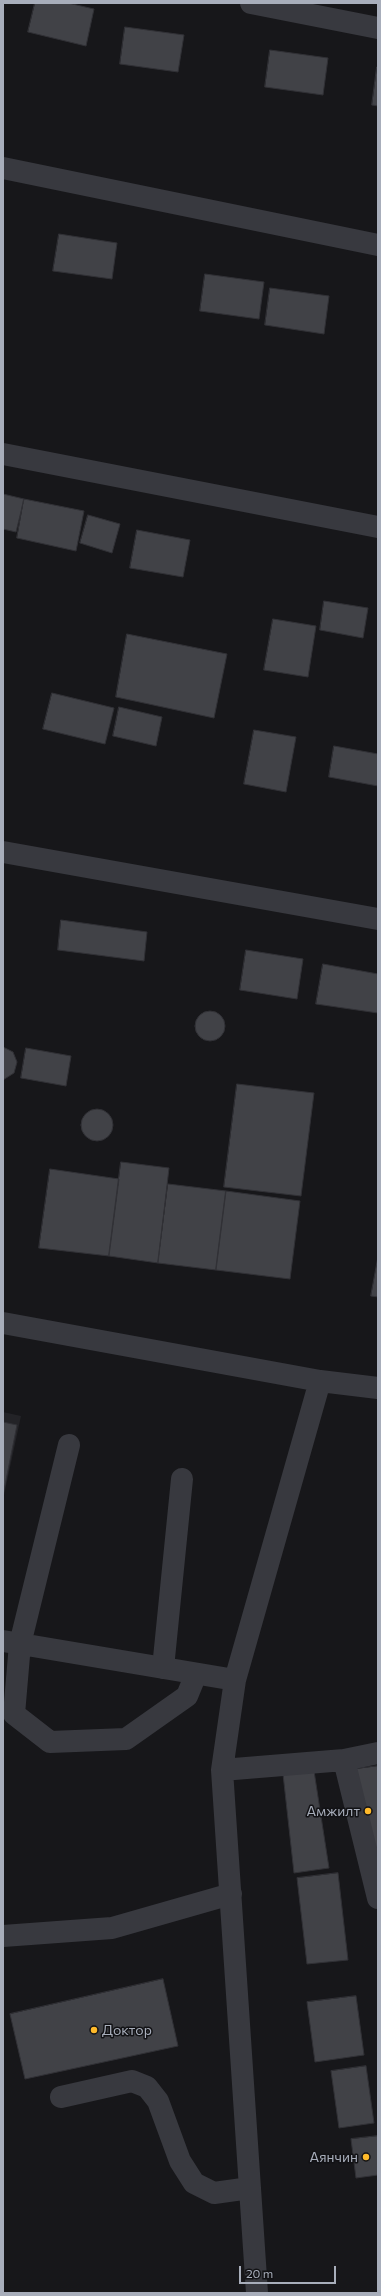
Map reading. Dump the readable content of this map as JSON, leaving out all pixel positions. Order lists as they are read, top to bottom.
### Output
{
  "places": ["Амжилт", "Доктор", "Аянчин"],
  "scale_bar": "20 m"
}
